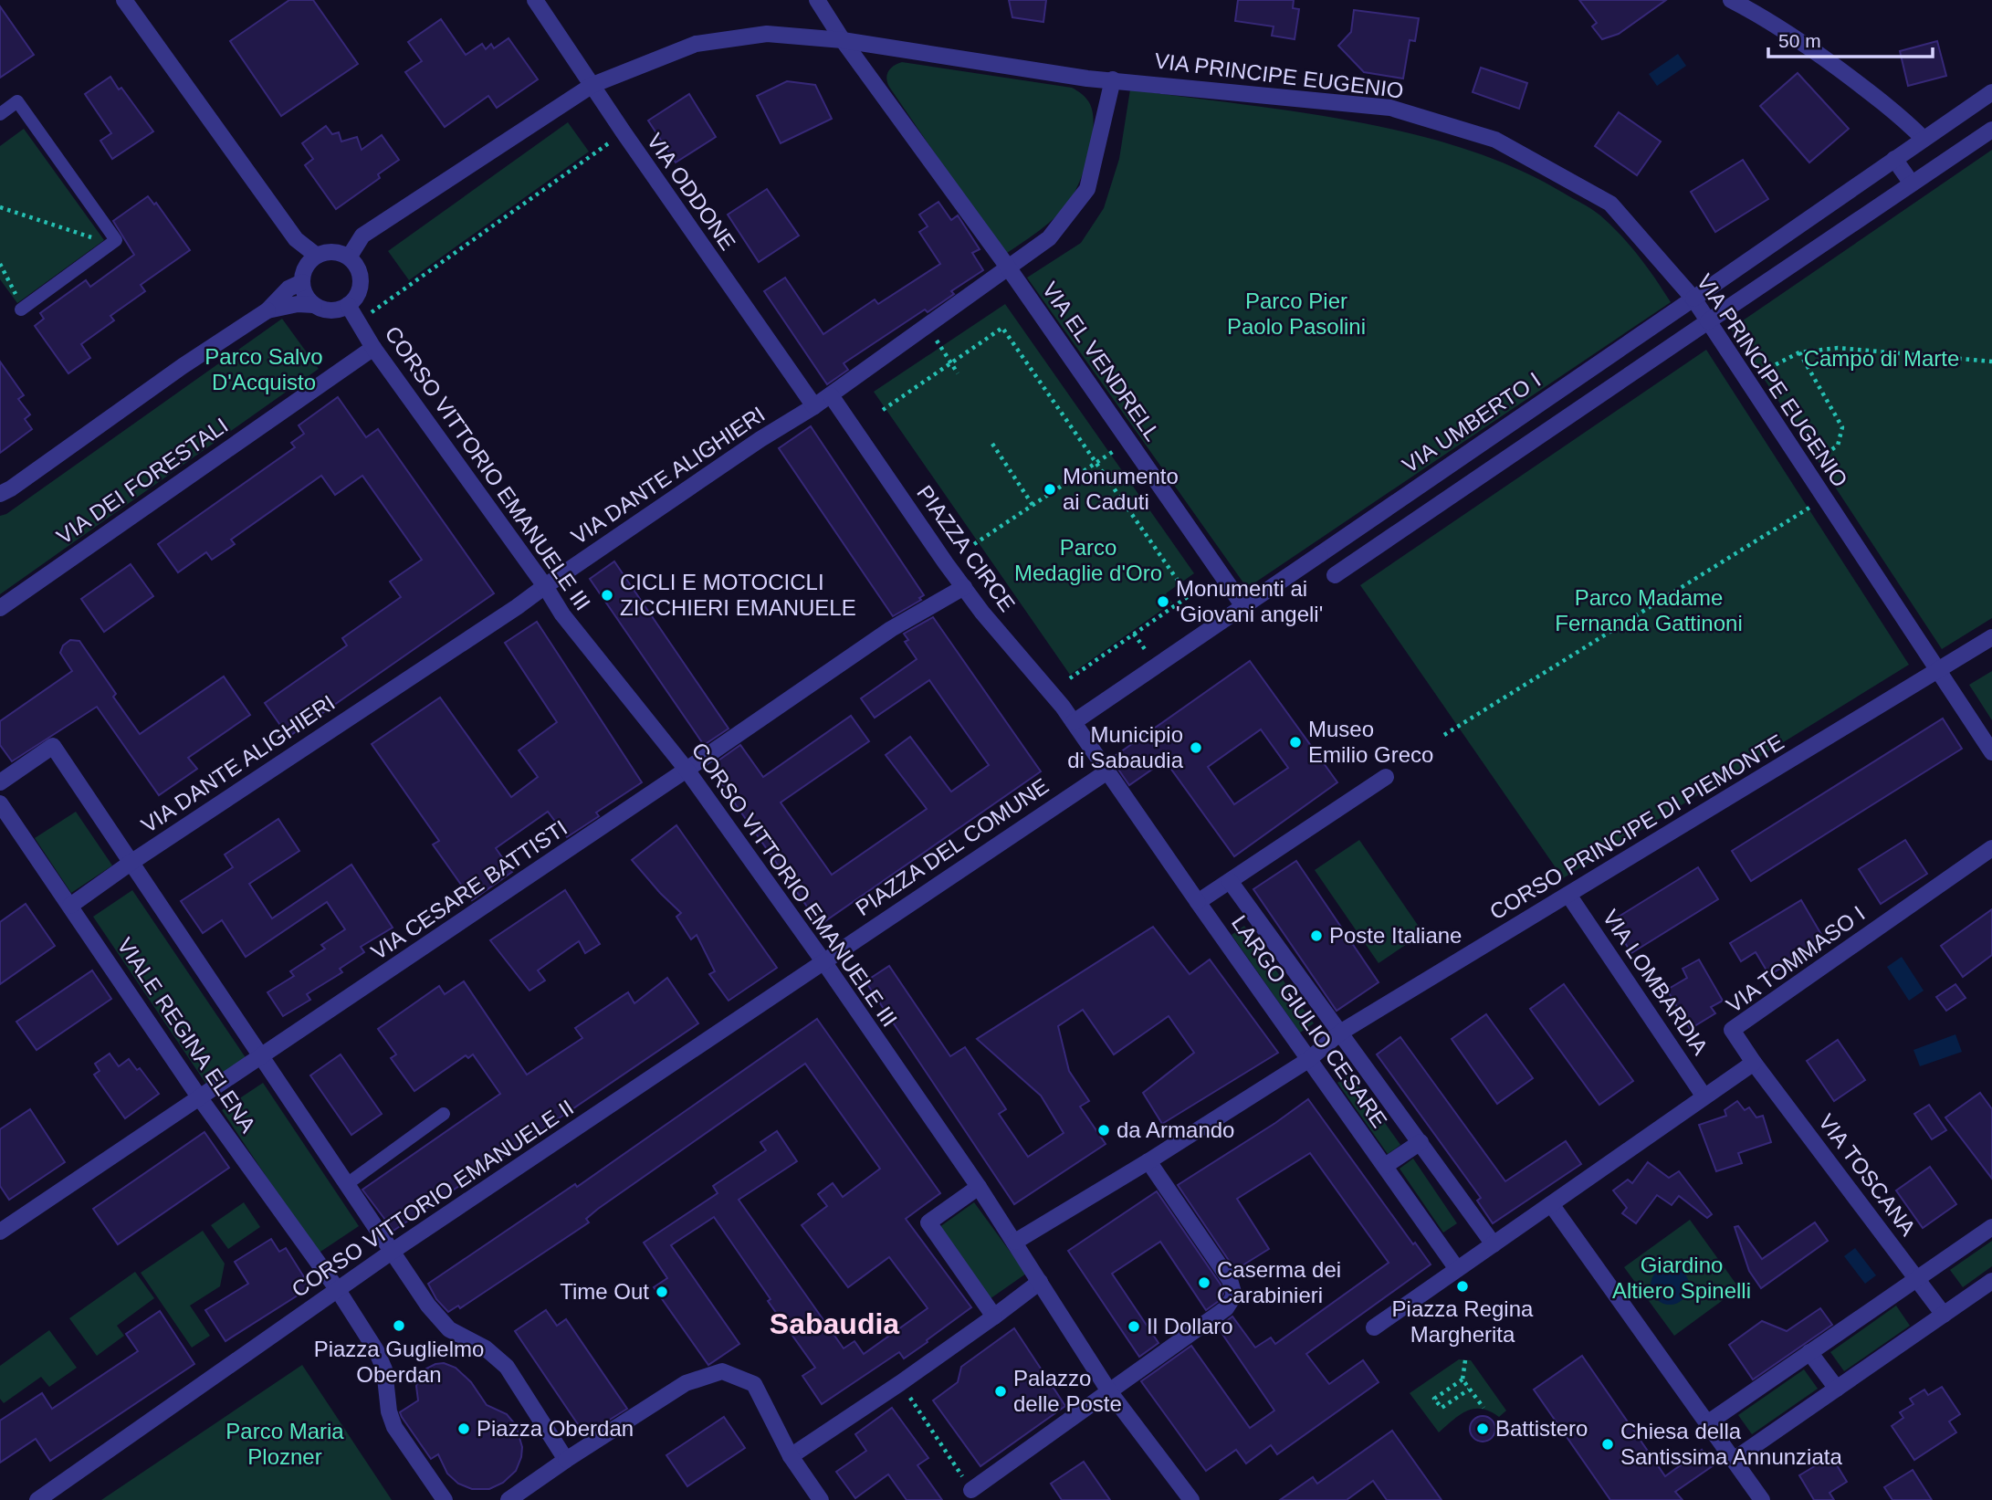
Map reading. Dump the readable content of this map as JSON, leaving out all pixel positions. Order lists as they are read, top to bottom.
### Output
{
  "streets": {
    "street": [
      "VIA PRINCIPE EUGENIO",
      "VIA ODDONE",
      "VIA EL VENDRELL",
      "VIA UMBERTO I",
      "CORSO VITTORIO EMANUELE III",
      "VIA DANTE ALIGHIERI",
      "VIA DEI FORESTALI",
      "PIAZZA CIRCE",
      "CORSO PRINCIPE DI PIEMONTE",
      "PIAZZA DEL COMUNE",
      "VIA CESARE BATTISTI",
      "VIA TOMMASO I",
      "VIA LOMBARDIA",
      "LARGO GIULIO CESARE",
      "VIALE REGINA ELENA",
      "VIA TOSCANA",
      "CORSO VITTORIO EMANUELE II"
    ]
  },
  "crossings": [
    ["VIA PRINCIPE EUGENIO", "VIA ODDONE"],
    ["VIA PRINCIPE EUGENIO", "VIA EL VENDRELL"],
    ["VIA PRINCIPE EUGENIO", "VIA UMBERTO I"],
    ["VIA PRINCIPE EUGENIO", "CORSO VITTORIO EMANUELE III"],
    ["VIA PRINCIPE EUGENIO", "VIA DANTE ALIGHIERI"],
    ["VIA PRINCIPE EUGENIO", "CORSO PRINCIPE DI PIEMONTE"],
    ["VIA ODDONE", "VIA DANTE ALIGHIERI"],
    ["VIA EL VENDRELL", "VIA UMBERTO I"],
    ["VIA EL VENDRELL", "VIA DANTE ALIGHIERI"],
    ["VIA UMBERTO I", "PIAZZA CIRCE"],
    ["CORSO VITTORIO EMANUELE III", "VIA DANTE ALIGHIERI"],
    ["CORSO VITTORIO EMANUELE III", "VIA DEI FORESTALI"],
    ["CORSO VITTORIO EMANUELE III", "CORSO PRINCIPE DI PIEMONTE"],
    ["CORSO VITTORIO EMANUELE III", "PIAZZA DEL COMUNE"],
    ["CORSO VITTORIO EMANUELE III", "VIA CESARE BATTISTI"],
    ["CORSO VITTORIO EMANUELE III", "CORSO VITTORIO EMANUELE II"],
    ["VIA DANTE ALIGHIERI", "PIAZZA CIRCE"],
    ["VIA DANTE ALIGHIERI", "VIALE REGINA ELENA"],
    ["PIAZZA CIRCE", "VIA CESARE BATTISTI"],
    ["CORSO PRINCIPE DI PIEMONTE", "VIA LOMBARDIA"],
    ["CORSO PRINCIPE DI PIEMONTE", "LARGO GIULIO CESARE"],
    ["PIAZZA DEL COMUNE", "CORSO VITTORIO EMANUELE II"],
    ["VIA CESARE BATTISTI", "VIALE REGINA ELENA"],
    ["VIA TOMMASO I", "VIA TOSCANA"],
    ["VIALE REGINA ELENA", "CORSO VITTORIO EMANUELE II"]
  ],
  "districts": ["Sabaudia"],
  "parks": [
    "Parco Pier Paolo Pasolini",
    "Parco Salvo D'Acquisto",
    "Campo di Marte",
    "Parco Medaglie d'Oro",
    "Parco Madame Fernanda Gattinoni",
    "Giardino Altiero Spinelli",
    "Parco Maria Plozner"
  ],
  "places": [
    "Monumento ai Caduti",
    "CICLI E MOTOCICLI ZICCHIERI EMANUELE",
    "Monumenti ai 'Giovani angeli'",
    "Museo Emilio Greco",
    "Municipio di Sabaudia",
    "Poste Italiane",
    "da Armando",
    "Caserma dei Carabinieri",
    "Piazza Regina Margherita",
    "Time Out",
    "Piazza Guglielmo Oberdan",
    "Il Dollaro",
    "Palazzo delle Poste",
    "Piazza Oberdan",
    "Battistero",
    "Chiesa della Santissima Annunziata"
  ],
  "scale_bar": "50 m"
}
